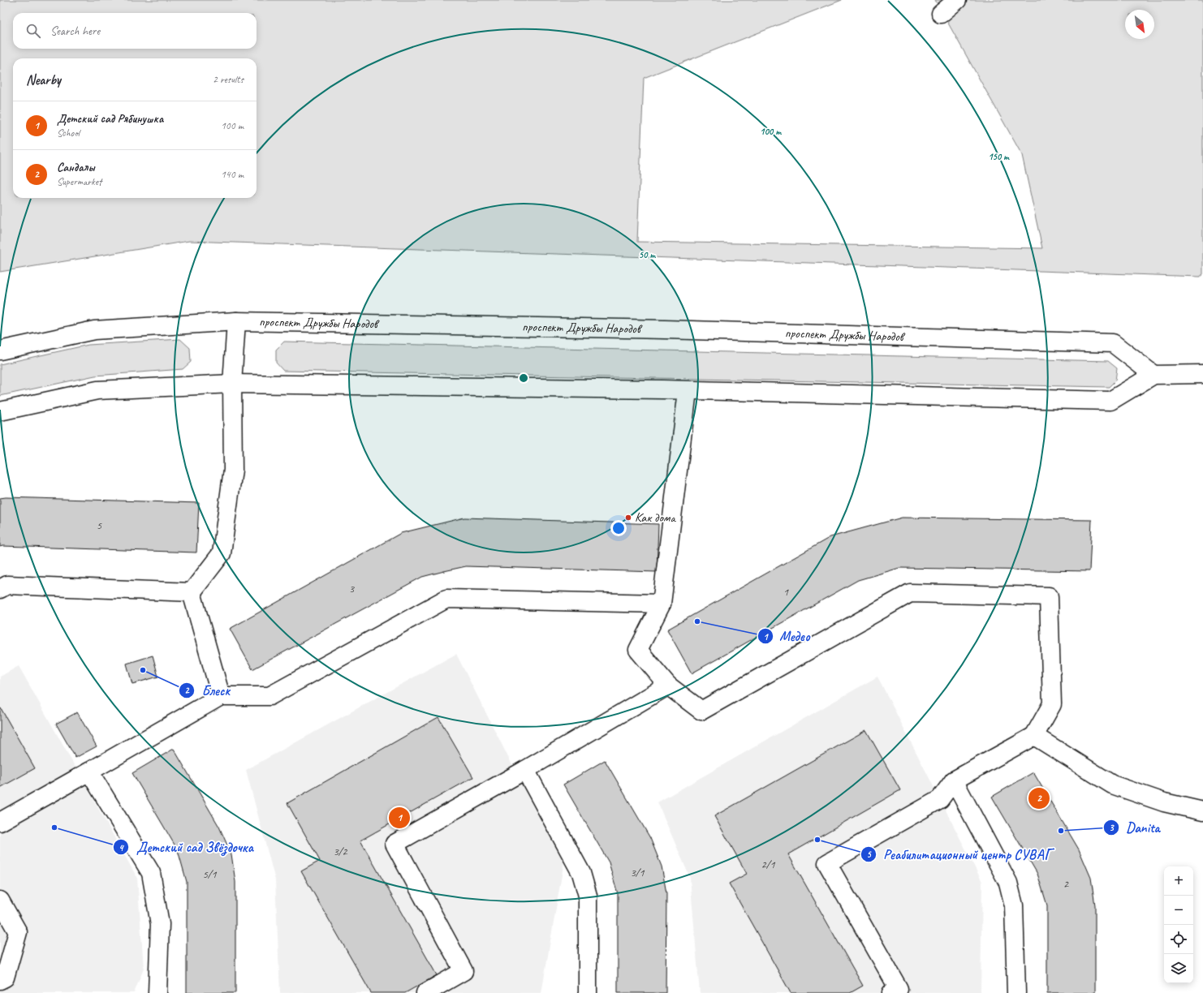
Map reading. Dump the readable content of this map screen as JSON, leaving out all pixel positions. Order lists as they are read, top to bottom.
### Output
{
  "streets": {
    "street": ["проспект Дружбы Народов"]
  },
  "places": [
    "Как дома",
    "Медео",
    "Блеск",
    "Детский сад Звёздочка",
    "Danita",
    "Реабилитационный центр СУВАГ"
  ],
  "house_numbers": [
    "5",
    "3",
    "1",
    "3/2",
    "2/1",
    "3/1",
    "5/1",
    "2"
  ],
  "north": "bottom right",
  "page": {
    "search": "Search here",
    "heading": ["Nearby", "2 results"],
    "list": [
      {
        "mark": "1",
        "name": "Детский сад Рябинушка",
        "note": "School",
        "value": "100 m"
      },
      {
        "mark": "2",
        "name": "Сандалы",
        "note": "Supermarket",
        "value": "140 m"
      }
    ],
    "pins": ["2", "1"],
    "map_buttons": ["+", "−"]
  },
  "rings": ["100 m", "150 m", "50 m"]
}
